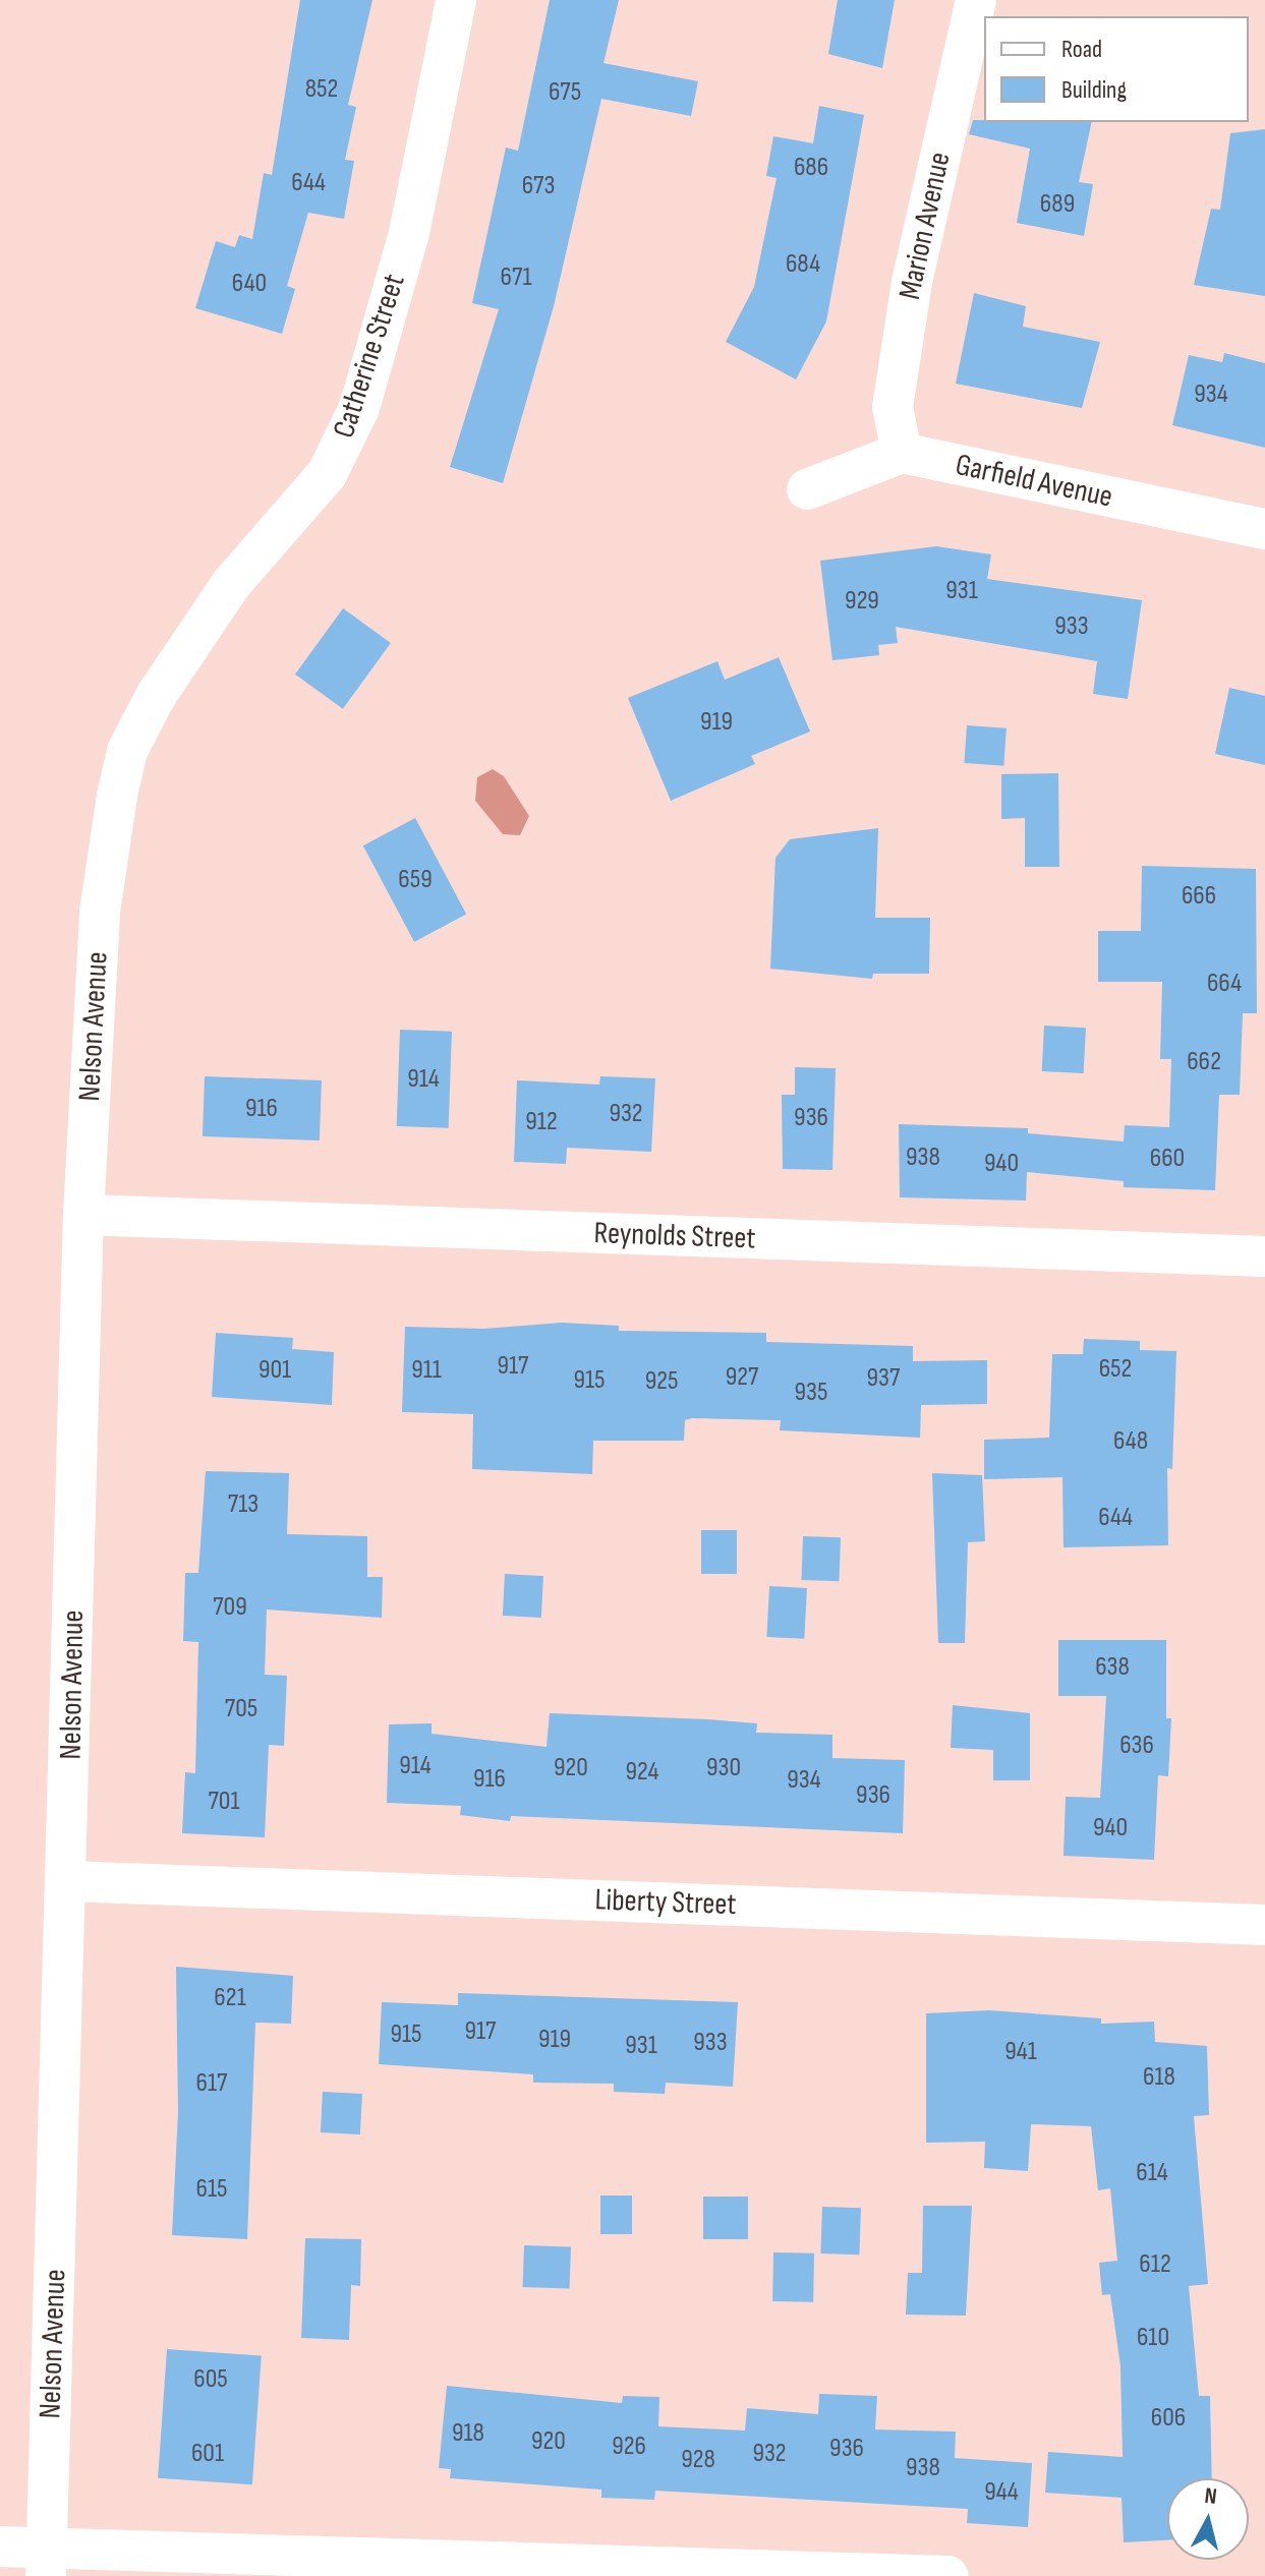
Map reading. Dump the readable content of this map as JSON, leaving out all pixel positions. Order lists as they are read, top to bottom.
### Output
{
  "streets": {
    "street": [
      "Marion Avenue",
      "Catherine Street",
      "Garfield Avenue",
      "Nelson Avenue",
      "Reynolds Street",
      "Liberty Street"
    ]
  },
  "crossings": [
    ["Marion Avenue", "Garfield Avenue"],
    ["Catherine Street", "Nelson Avenue"],
    ["Nelson Avenue", "Reynolds Street"],
    ["Nelson Avenue", "Liberty Street"]
  ],
  "house_numbers": [
    "852",
    "675",
    "686",
    "644",
    "673",
    "689",
    "684",
    "671",
    "640",
    "934",
    "931",
    "929",
    "933",
    "919",
    "659",
    "666",
    "664",
    "662",
    "914",
    "916",
    "932",
    "936",
    "912",
    "938",
    "660",
    "940",
    "917",
    "652",
    "901",
    "911",
    "927",
    "937",
    "915",
    "925",
    "935",
    "648",
    "713",
    "644",
    "709",
    "638",
    "705",
    "636",
    "914",
    "920",
    "930",
    "924",
    "916",
    "934",
    "936",
    "701",
    "940",
    "621",
    "917",
    "915",
    "919",
    "933",
    "931",
    "941",
    "618",
    "617",
    "614",
    "615",
    "612",
    "610",
    "605",
    "606",
    "918",
    "920",
    "926",
    "936",
    "601",
    "932",
    "928",
    "938",
    "944"
  ],
  "legend": ["Road", "Building"],
  "north": "top"
}
